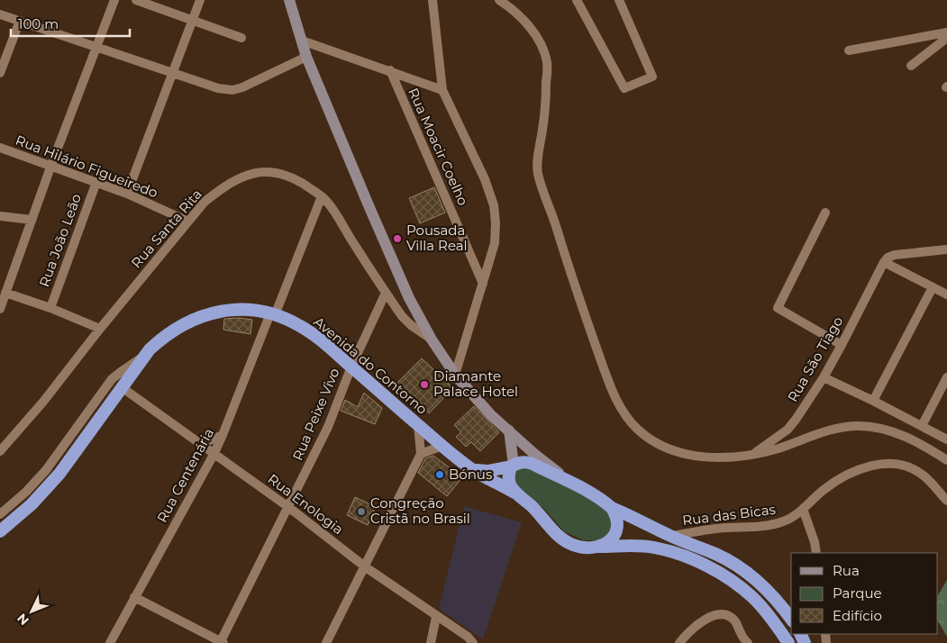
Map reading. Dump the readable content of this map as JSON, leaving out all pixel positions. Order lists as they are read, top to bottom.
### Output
{
  "streets": {
    "highway": ["Avenida do Contorno"],
    "street": [
      "Rua Moacir Coelho",
      "Rua Hilário Figueiredo",
      "Rua Santa Rita",
      "Rua João Leão",
      "Rua São Tiago",
      "Rua Peixe Vivo",
      "Rua Centenária",
      "Rua Enologia",
      "Rua das Bicas"
    ]
  },
  "crossings": [
    ["Rua Hilário Figueiredo", "Rua Santa Rita"],
    ["Rua Hilário Figueiredo", "Rua João Leão"],
    ["Rua Santa Rita", "Rua Peixe Vivo"],
    ["Rua Santa Rita", "Rua Centenária"],
    ["Avenida do Contorno", "Rua Peixe Vivo"],
    ["Avenida do Contorno", "Rua Centenária"],
    ["Avenida do Contorno", "Rua Enologia"],
    ["Rua Peixe Vivo", "Rua Enologia"],
    ["Rua Centenária", "Rua Enologia"]
  ],
  "places": [
    "Pousada Villa Real",
    "Diamante Palace Hotel",
    "Bónus",
    "Congreção Cristã no Brasil"
  ],
  "legend": ["Rua", "Parque", "Edifício"],
  "scale_bar": "100 m",
  "north": "bottom left"
}
